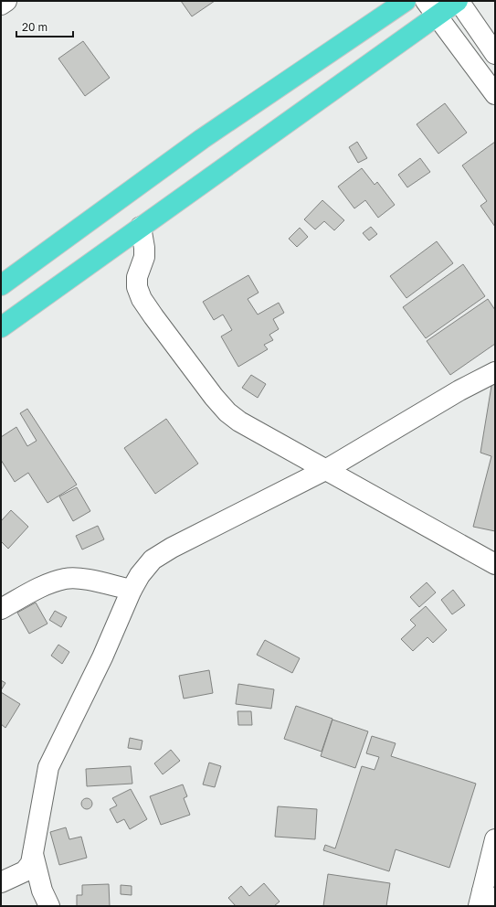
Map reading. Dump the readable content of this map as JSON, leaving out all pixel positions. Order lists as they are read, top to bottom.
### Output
{
  "scale_bar": "20 m"
}
